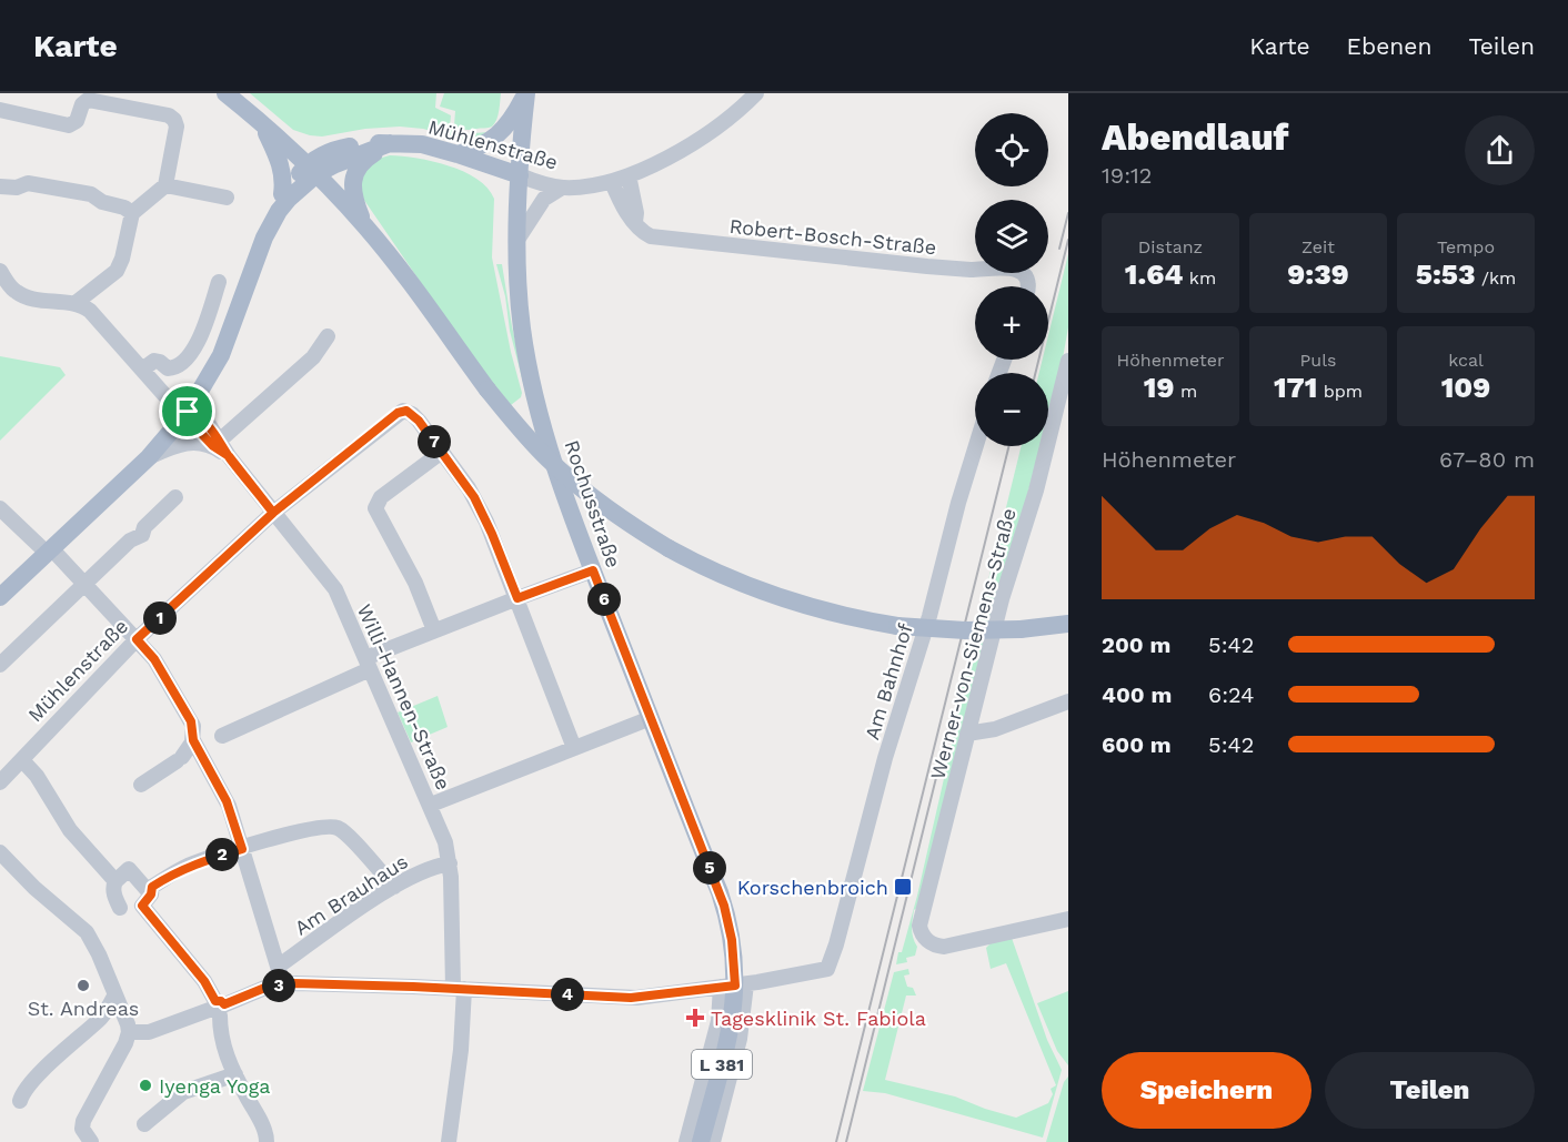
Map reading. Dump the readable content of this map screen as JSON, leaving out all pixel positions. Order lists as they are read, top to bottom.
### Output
{
  "streets": {
    "main road": ["Mühlenstraße", "Rochusstraße", "L 381"],
    "street": [
      "Robert-Bosch-Straße",
      "Werner-von-Siemens-Straße",
      "Am Bahnhof",
      "Willi-Hannen-Straße",
      "Am Brauhaus"
    ]
  },
  "crossings": [
    ["Mühlenstraße", "Robert-Bosch-Straße"],
    ["Mühlenstraße", "Rochusstraße"],
    ["Mühlenstraße", "Willi-Hannen-Straße"],
    ["Mühlenstraße", "L 381"],
    ["Rochusstraße", "Am Bahnhof"],
    ["Rochusstraße", "L 381"],
    ["Am Bahnhof", "L 381"],
    ["Willi-Hannen-Straße", "Am Brauhaus"]
  ],
  "places": {
    "transit": ["Korschenbroich"],
    "other": ["St. Andreas", "Iyenga Yoga"],
    "health": ["Tagesklinik St. Fabiola"]
  },
  "page": {
    "header": "Karte",
    "nav": ["Karte", "Ebenen", "Teilen"],
    "heading": ["Abendlauf", "19:12"],
    "map_buttons": ["+", "−"],
    "stats": [
      ["Distanz", "1.64 km"],
      ["Zeit", "9:39"],
      ["Tempo", "5:53 /km"],
      ["Höhenmeter", "19 m"],
      ["Puls", "171 bpm"],
      ["kcal", "109"]
    ],
    "pins": [
      "7",
      "6",
      "1",
      "2",
      "5",
      "3",
      "4"
    ],
    "chart": ["Höhenmeter", "67–80 m"],
    "list": [
      {
        "name": "200 m",
        "note": "5:42"
      },
      {
        "name": "400 m",
        "note": "6:24"
      },
      {
        "name": "600 m",
        "note": "5:42"
      }
    ],
    "buttons": ["Speichern", "Teilen"]
  }
}
